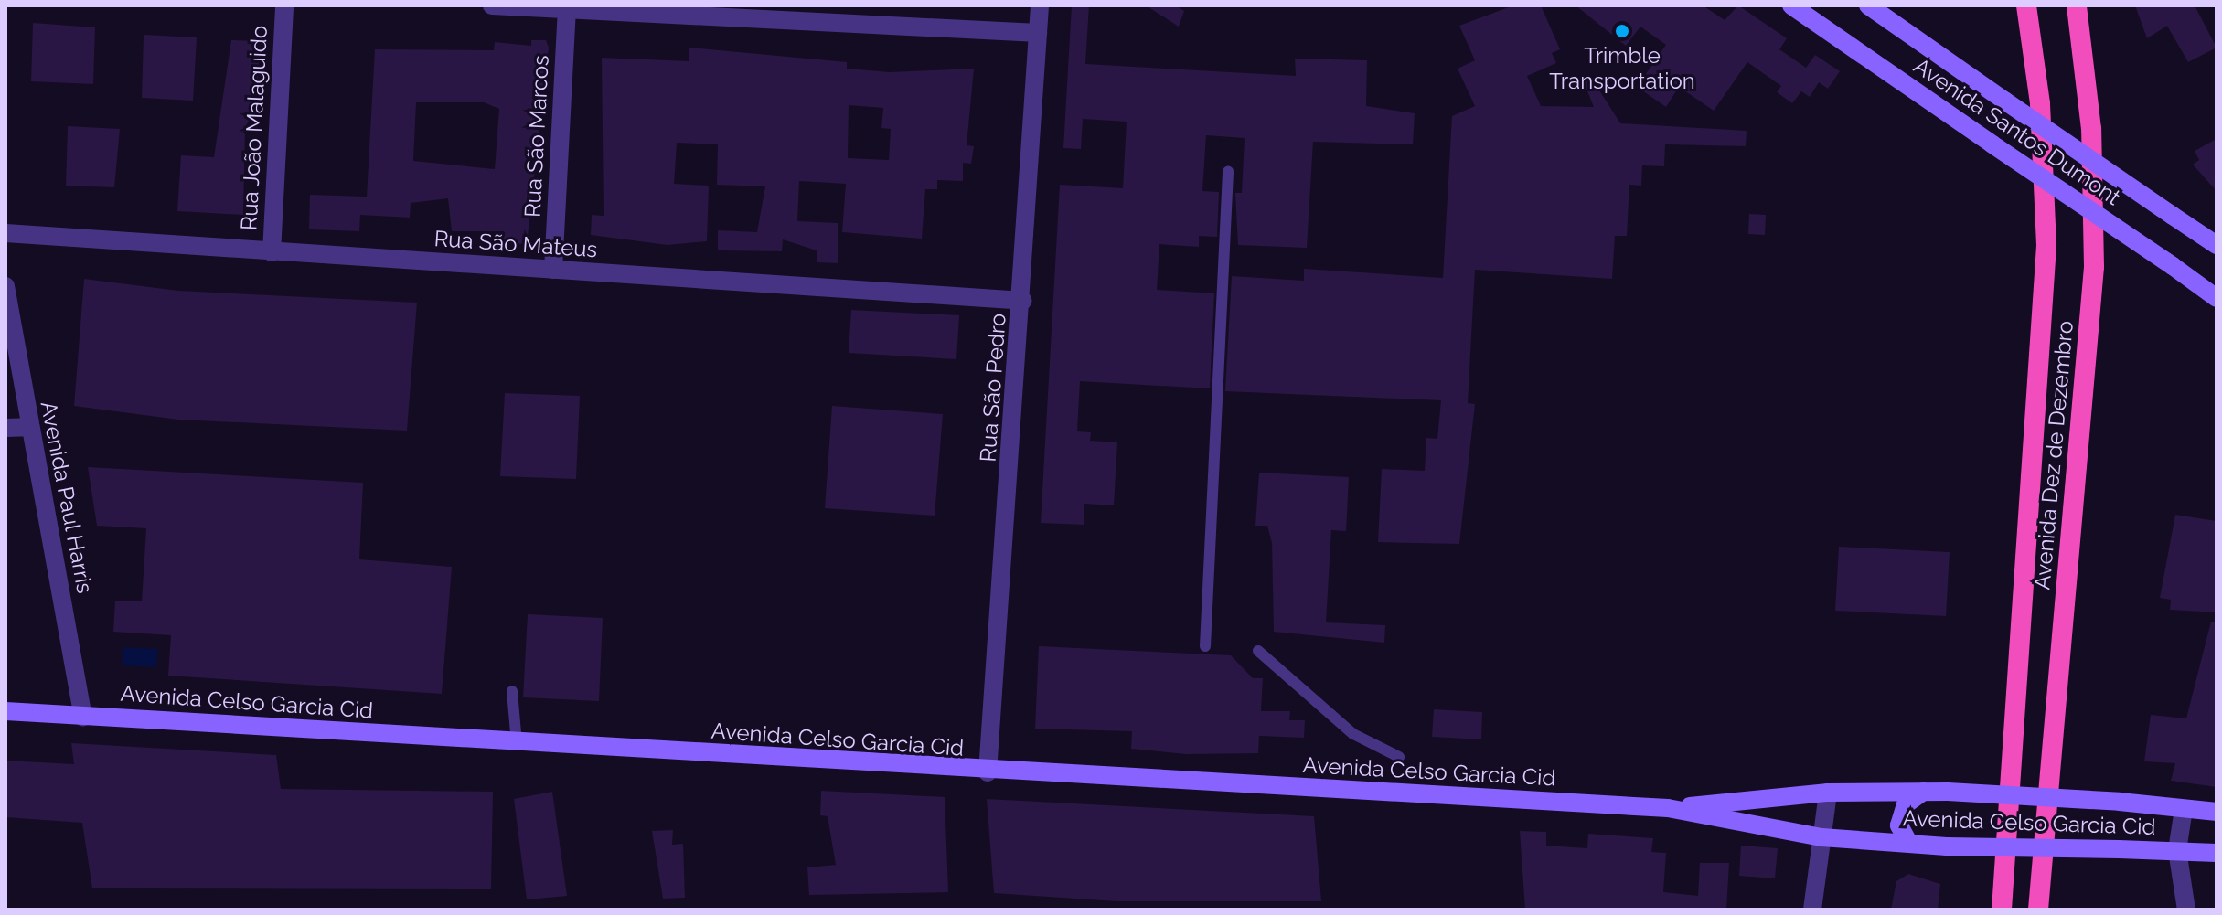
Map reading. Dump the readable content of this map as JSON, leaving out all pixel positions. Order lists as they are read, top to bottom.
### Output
{
  "streets": {
    "highway": ["Avenida Dez de Dezembro"],
    "main road": ["Avenida Santos Dumont", "Avenida Celso Garcia Cid"],
    "street": [
      "Rua João Malaguido",
      "Rua São Marcos",
      "Rua São Mateus",
      "Rua São Pedro",
      "Avenida Paul Harris"
    ]
  },
  "crossings": [
    ["Rua João Malaguido", "Rua São Mateus"],
    ["Rua São Marcos", "Rua São Mateus"],
    ["Rua São Mateus", "Rua São Pedro"],
    ["Rua São Pedro", "Avenida Celso Garcia Cid"],
    ["Avenida Paul Harris", "Avenida Celso Garcia Cid"]
  ],
  "places": ["Trimble Transportation"]
}
